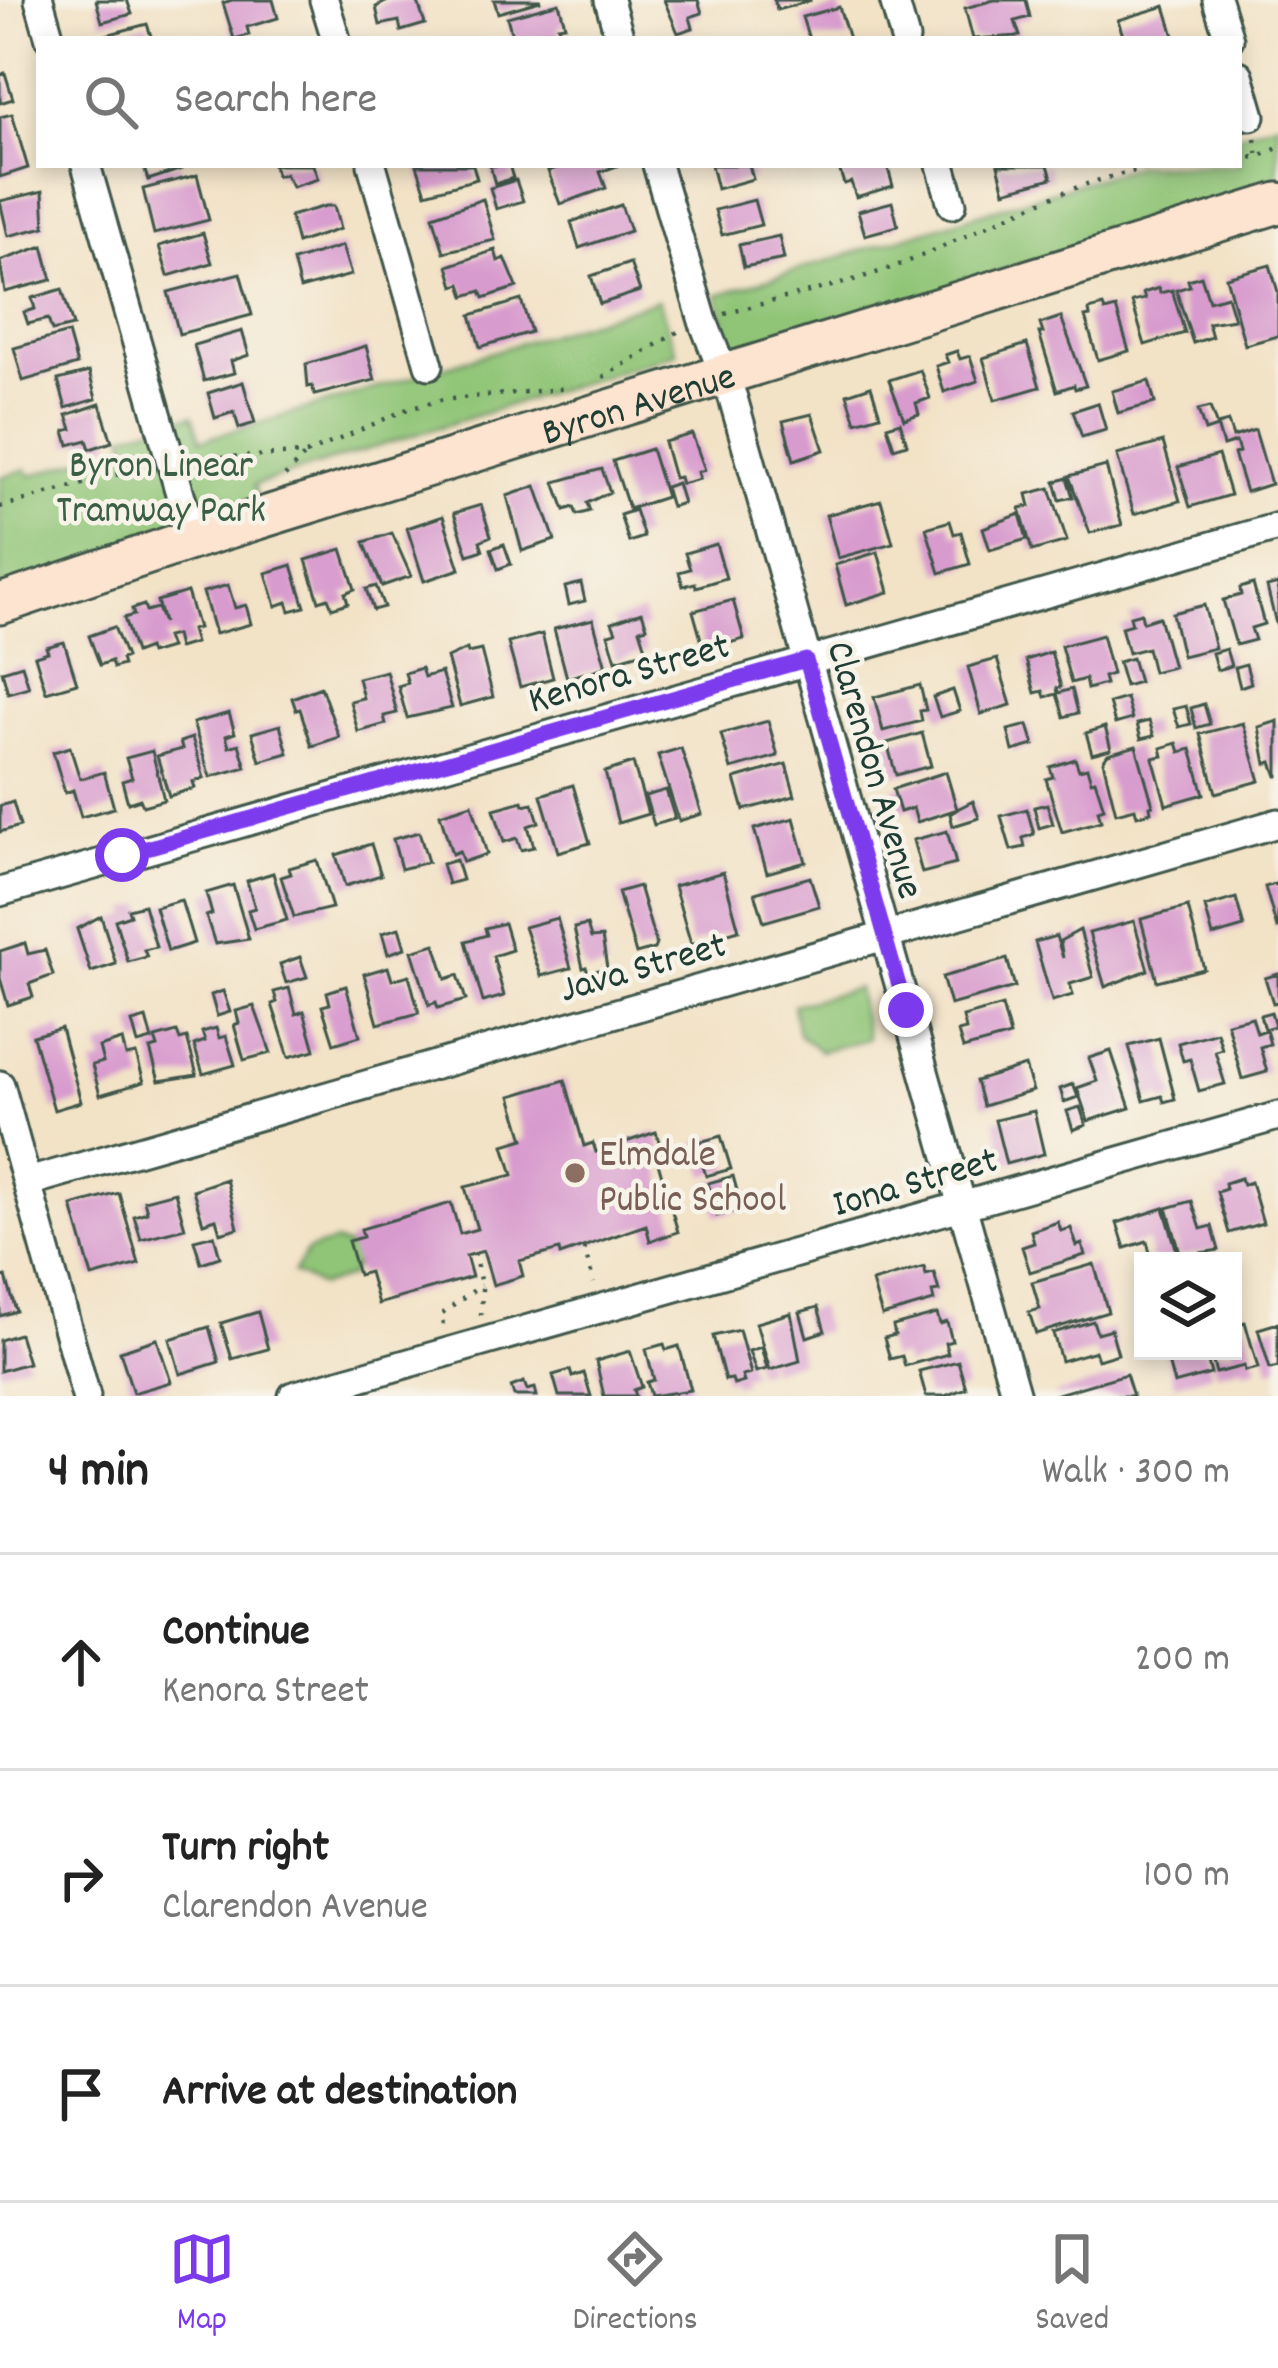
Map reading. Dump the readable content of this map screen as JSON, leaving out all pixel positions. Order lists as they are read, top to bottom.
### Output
{
  "streets": {
    "street": [
      "Byron Avenue",
      "Kenora Street",
      "Clarendon Avenue",
      "Java Street",
      "Iona Street"
    ]
  },
  "crossings": [
    ["Byron Avenue", "Clarendon Avenue"],
    ["Kenora Street", "Clarendon Avenue"],
    ["Clarendon Avenue", "Java Street"],
    ["Clarendon Avenue", "Iona Street"]
  ],
  "parks": ["Byron Linear Tramway Park"],
  "places": ["Elmdale Public School"],
  "page": {
    "search": "Search here",
    "heading": ["4 min", "Walk · 300 m"],
    "list": [
      ["Continue", "Kenora Street", "200 m"],
      ["Turn right", "Clarendon Avenue", "100 m"],
      "Arrive at destination"
    ],
    "nav": ["Map", "Directions", "Saved"]
  }
}
